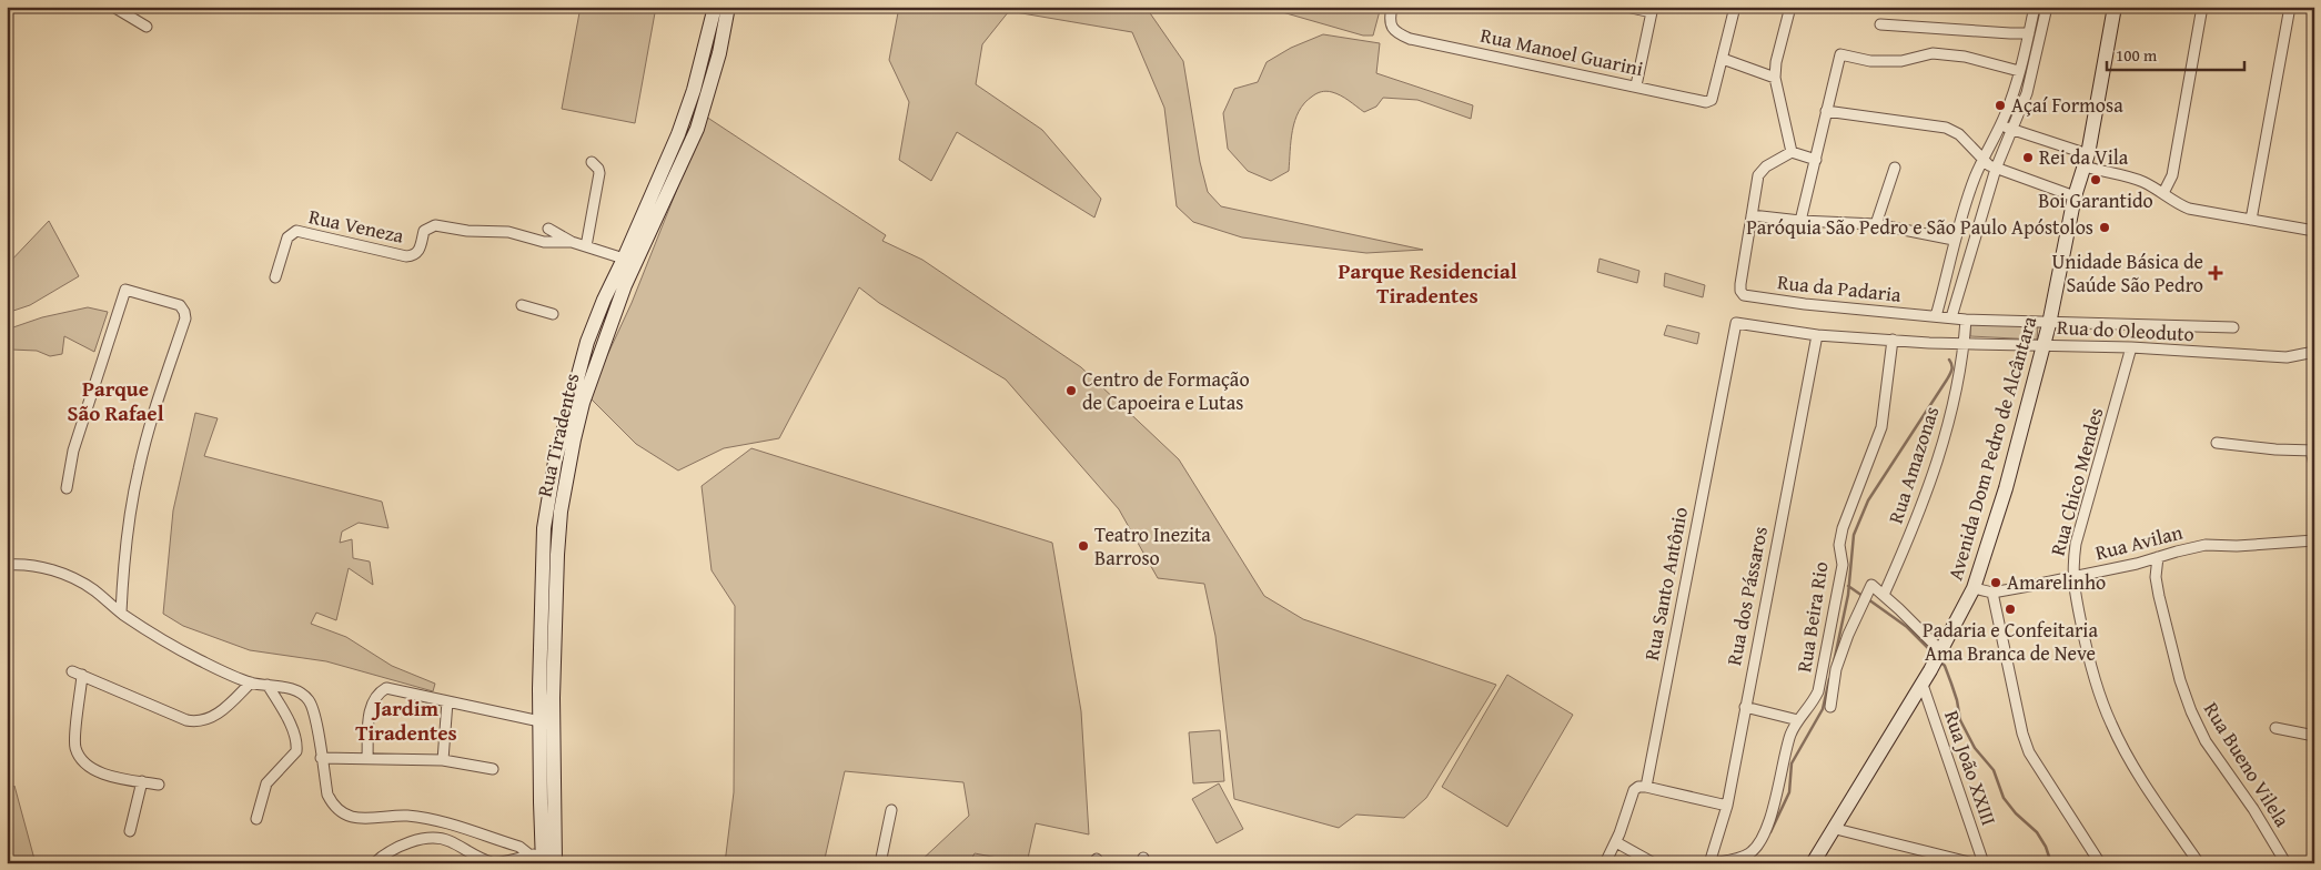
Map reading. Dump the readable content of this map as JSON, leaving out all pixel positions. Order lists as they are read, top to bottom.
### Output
{
  "streets": {
    "street": [
      "Rua Manoel Guarini",
      "Rua Veneza",
      "Rua da Padaria",
      "Rua do Oleoduto",
      "Rua Tiradentes",
      "Avenida Dom Pedro de Alcântara",
      "Rua Amazonas",
      "Rua Chico Mendes",
      "Rua Avilan",
      "Rua Santo Antônio",
      "Rua dos Pássaros",
      "Rua Beira Rio",
      "Rua Bueno Vilela",
      "Rua João XXIII"
    ]
  },
  "crossings": [
    ["Rua do Oleoduto", "Avenida Dom Pedro de Alcântara"],
    ["Rua do Oleoduto", "Rua Amazonas"],
    ["Rua do Oleoduto", "Rua Chico Mendes"],
    ["Rua do Oleoduto", "Rua Santo Antônio"],
    ["Rua do Oleoduto", "Rua dos Pássaros"],
    ["Rua do Oleoduto", "Rua Beira Rio"],
    ["Avenida Dom Pedro de Alcântara", "Rua Avilan"],
    ["Avenida Dom Pedro de Alcântara", "Rua João XXIII"],
    ["Rua Chico Mendes", "Rua Avilan"],
    ["Rua Avilan", "Rua Bueno Vilela"],
    ["Rua dos Pássaros", "Rua Beira Rio"]
  ],
  "districts": ["Parque Residencial Tiradentes", "Parque São Rafael", "Jardim Tiradentes"],
  "places": {
    "other": [
      "Açaí Formosa",
      "Rei da Vila",
      "Boi Garantido",
      "Paróquia São Pedro e São Paulo Apóstolos",
      "Centro de Formação de Capoeira e Lutas",
      "Teatro Inezita Barroso",
      "Amarelinho",
      "Padaria e Confeitaria Ama Branca de Neve"
    ],
    "health": ["Unidade Básica de Saúde São Pedro"]
  },
  "scale_bar": "100 m"
}
